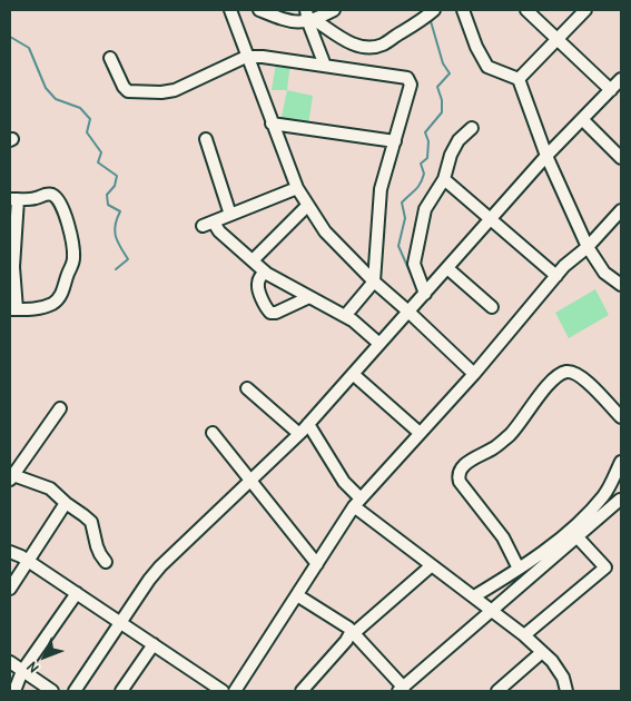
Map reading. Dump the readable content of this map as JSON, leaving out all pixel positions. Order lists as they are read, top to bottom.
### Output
{
  "north": "bottom left"
}
